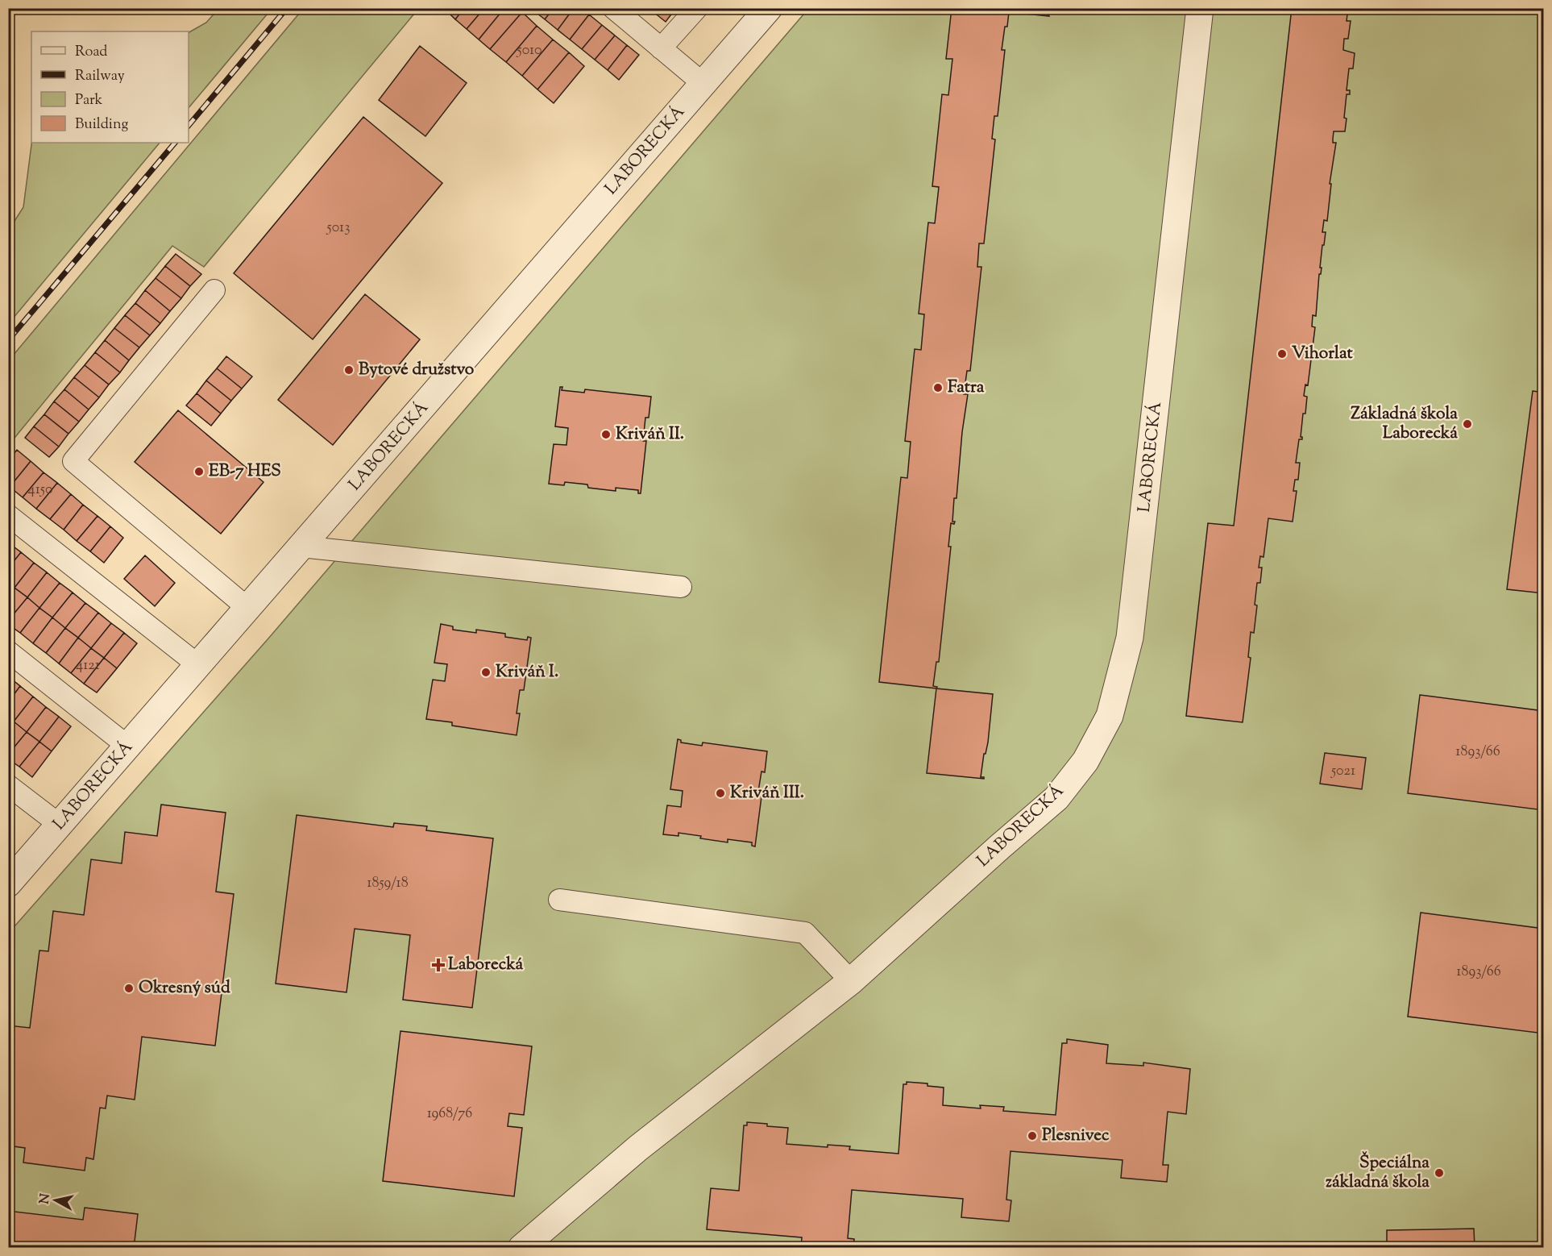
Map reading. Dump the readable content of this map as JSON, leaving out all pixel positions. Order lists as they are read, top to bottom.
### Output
{
  "streets": {
    "street": ["LABORECKÁ"]
  },
  "places": {
    "other": [
      "Vihorlat",
      "Bytové družstvo",
      "Fatra",
      "Základná škola Laborecká",
      "Kriváň II.",
      "EB-7 HES",
      "Kriváň I.",
      "Kriváň III.",
      "Okresný súd",
      "Plesnivec",
      "Špeciálna základná škola"
    ],
    "health": ["Laborecká"]
  },
  "house_numbers": [
    "5010",
    "5013",
    "4150",
    "4121",
    "1893/66",
    "5021",
    "1859/18",
    "1893/66",
    "1968/76"
  ],
  "legend": [
    "Road",
    "Railway",
    "Park",
    "Building"
  ],
  "north": "left"
}
